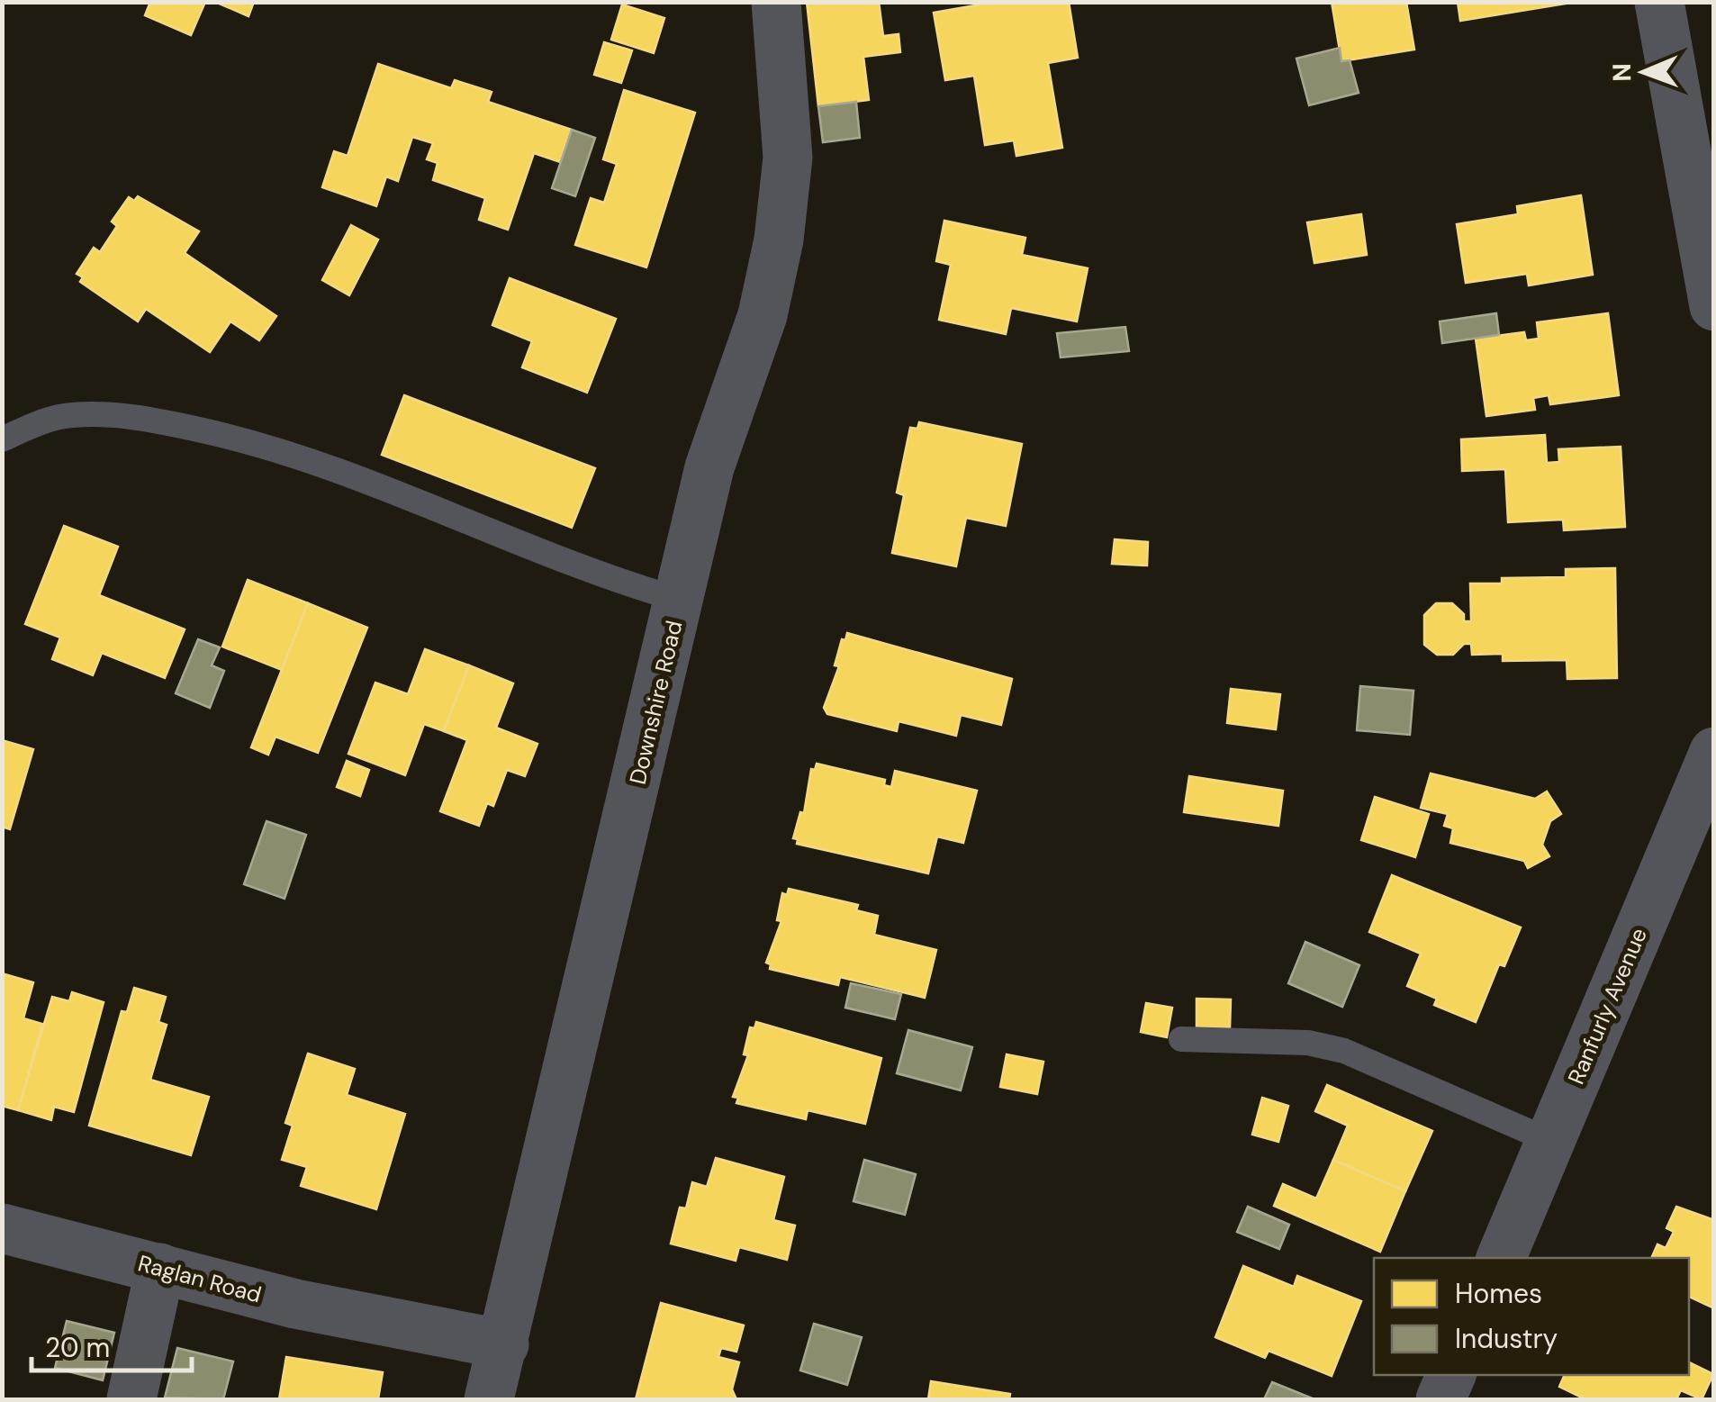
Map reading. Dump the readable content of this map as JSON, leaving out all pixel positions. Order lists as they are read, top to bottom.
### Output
{
  "streets": {
    "street": ["Downshire Road", "Ranfurly Avenue", "Raglan Road"]
  },
  "crossings": [
    ["Downshire Road", "Raglan Road"]
  ],
  "legend": ["Homes", "Industry"],
  "scale_bar": "20 m",
  "north": "left"
}
